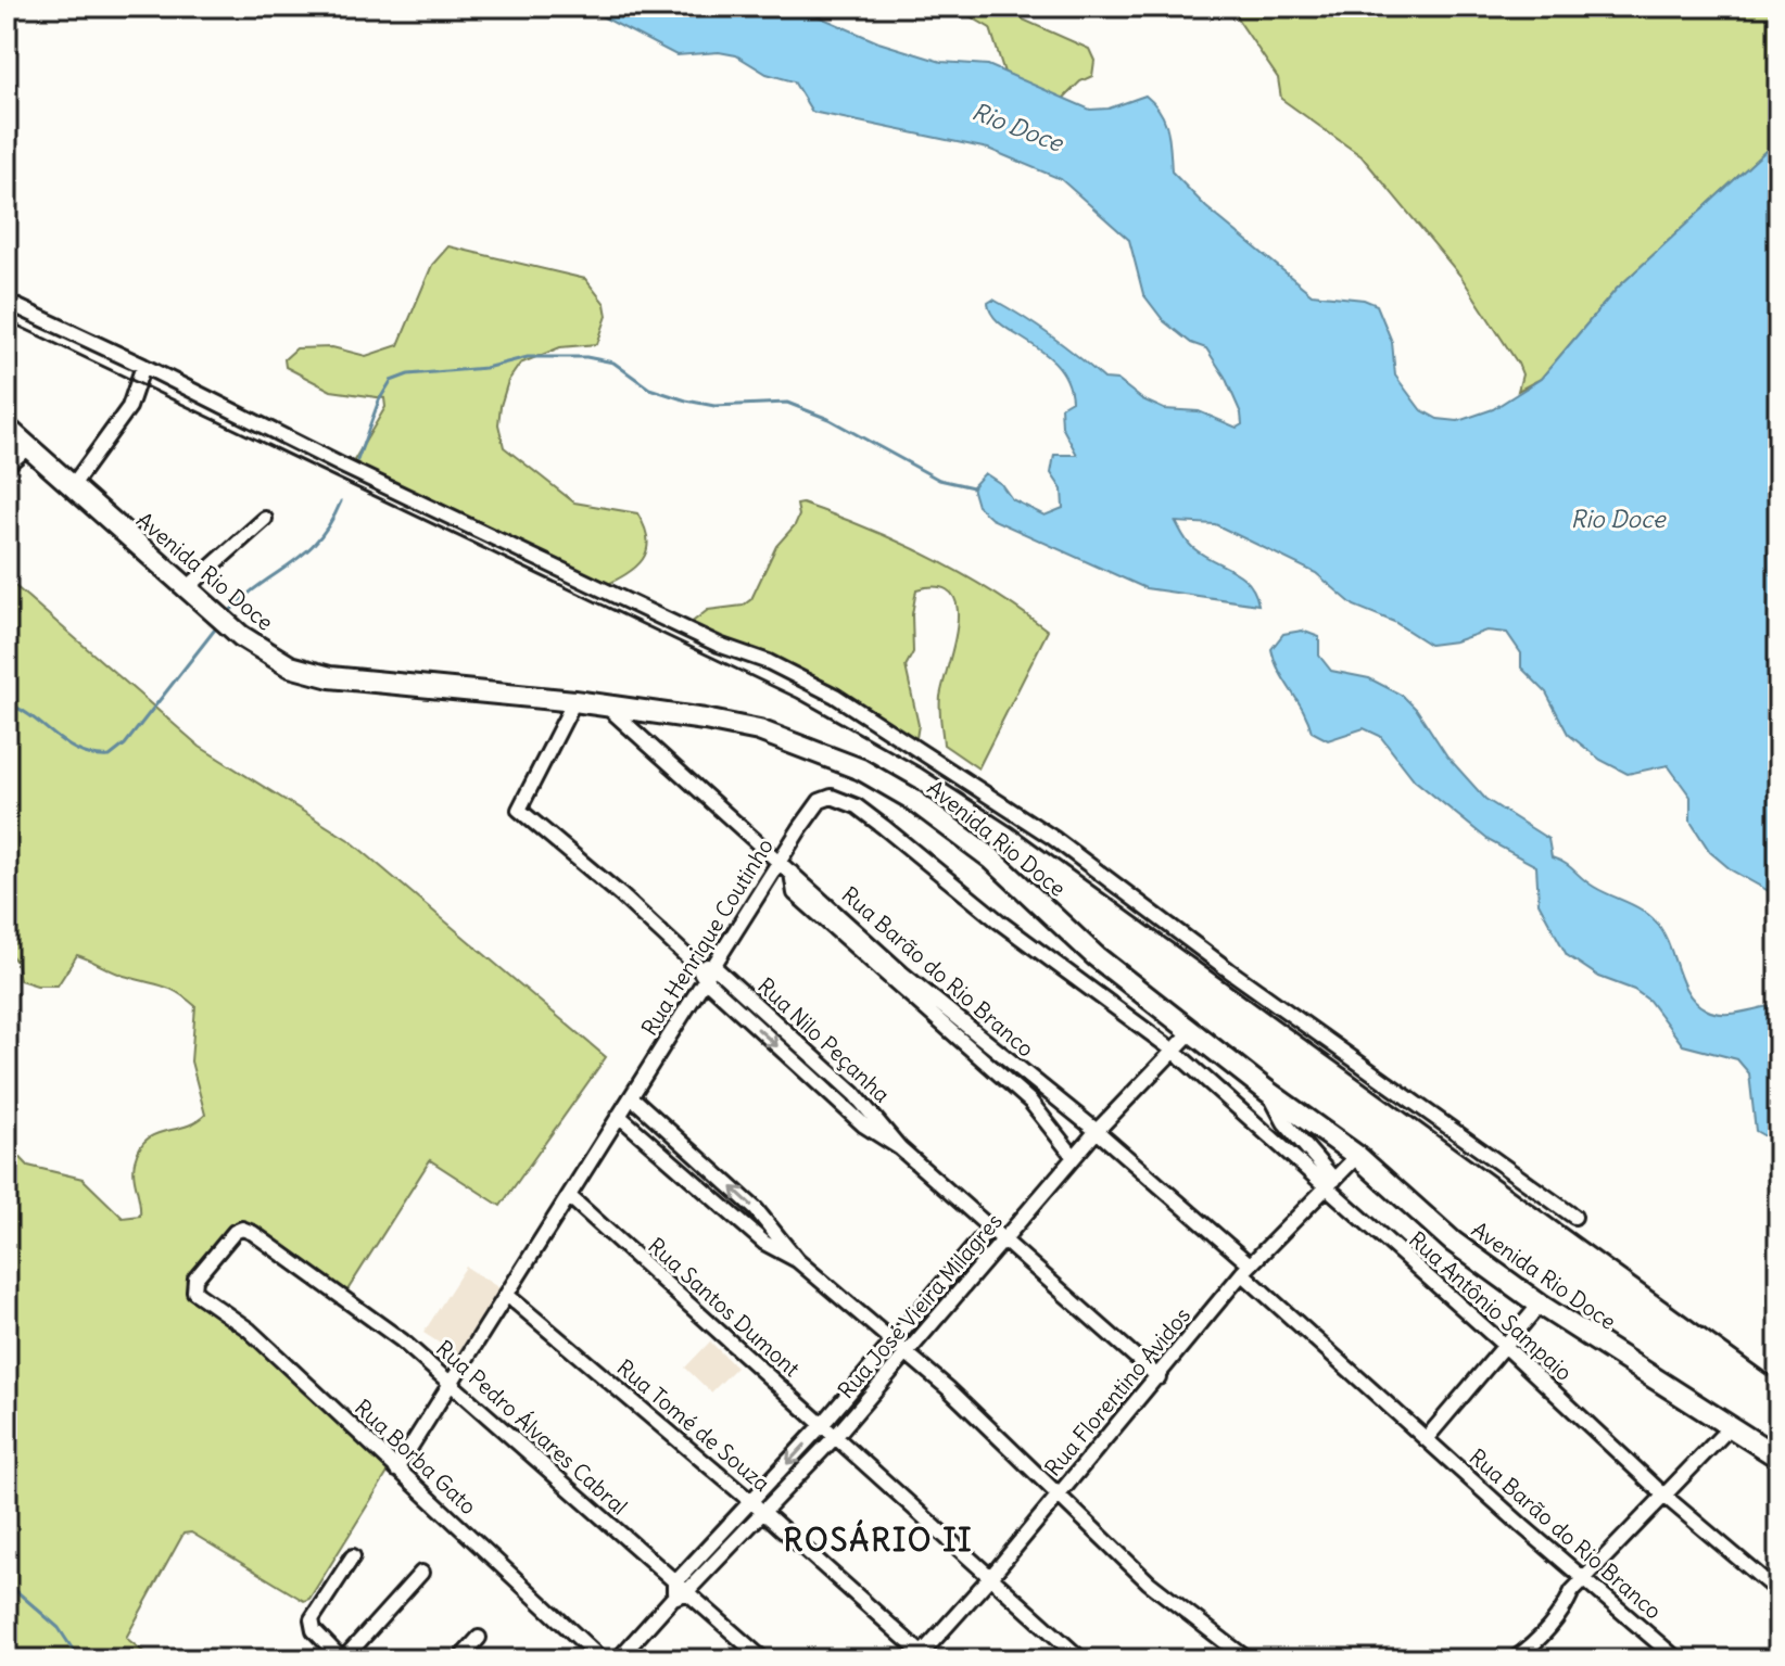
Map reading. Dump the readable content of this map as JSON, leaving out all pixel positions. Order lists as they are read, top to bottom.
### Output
{
  "streets": {
    "street": [
      "Avenida Rio Doce",
      "Rua Henrique Coutinho",
      "Rua Barão do Rio Branco",
      "Rua Nilo Peçanha",
      "Rua José Vieira Milagres",
      "Rua Antônio Sampaio",
      "Rua Santos Dumont",
      "Rua Florentino Avidos",
      "Rua Tomé de Souza",
      "Rua Pedro Álvares Cabral",
      "Rua Borba Gato"
    ]
  },
  "crossings": [
    ["Avenida Rio Doce", "Rua Barão do Rio Branco"],
    ["Avenida Rio Doce", "Rua Nilo Peçanha"],
    ["Avenida Rio Doce", "Rua José Vieira Milagres"],
    ["Avenida Rio Doce", "Rua Florentino Avidos"],
    ["Rua Henrique Coutinho", "Rua Barão do Rio Branco"],
    ["Rua Henrique Coutinho", "Rua Nilo Peçanha"],
    ["Rua Henrique Coutinho", "Rua José Vieira Milagres"],
    ["Rua Henrique Coutinho", "Rua Antônio Sampaio"],
    ["Rua Henrique Coutinho", "Rua Santos Dumont"],
    ["Rua Henrique Coutinho", "Rua Tomé de Souza"],
    ["Rua Henrique Coutinho", "Rua Pedro Álvares Cabral"],
    ["Rua Henrique Coutinho", "Rua Borba Gato"],
    ["Rua Barão do Rio Branco", "Rua José Vieira Milagres"],
    ["Rua Barão do Rio Branco", "Rua Florentino Avidos"],
    ["Rua Nilo Peçanha", "Rua José Vieira Milagres"],
    ["Rua Nilo Peçanha", "Rua Florentino Avidos"],
    ["Rua José Vieira Milagres", "Rua Antônio Sampaio"],
    ["Rua José Vieira Milagres", "Rua Santos Dumont"],
    ["Rua José Vieira Milagres", "Rua Tomé de Souza"],
    ["Rua José Vieira Milagres", "Rua Pedro Álvares Cabral"],
    ["Rua Antônio Sampaio", "Rua Florentino Avidos"],
    ["Rua Santos Dumont", "Rua Florentino Avidos"],
    ["Rua Florentino Avidos", "Rua Tomé de Souza"],
    ["Rua Pedro Álvares Cabral", "Rua Borba Gato"]
  ],
  "districts": ["ROSÁRIO II"],
  "water": ["Rio Doce"]
}
